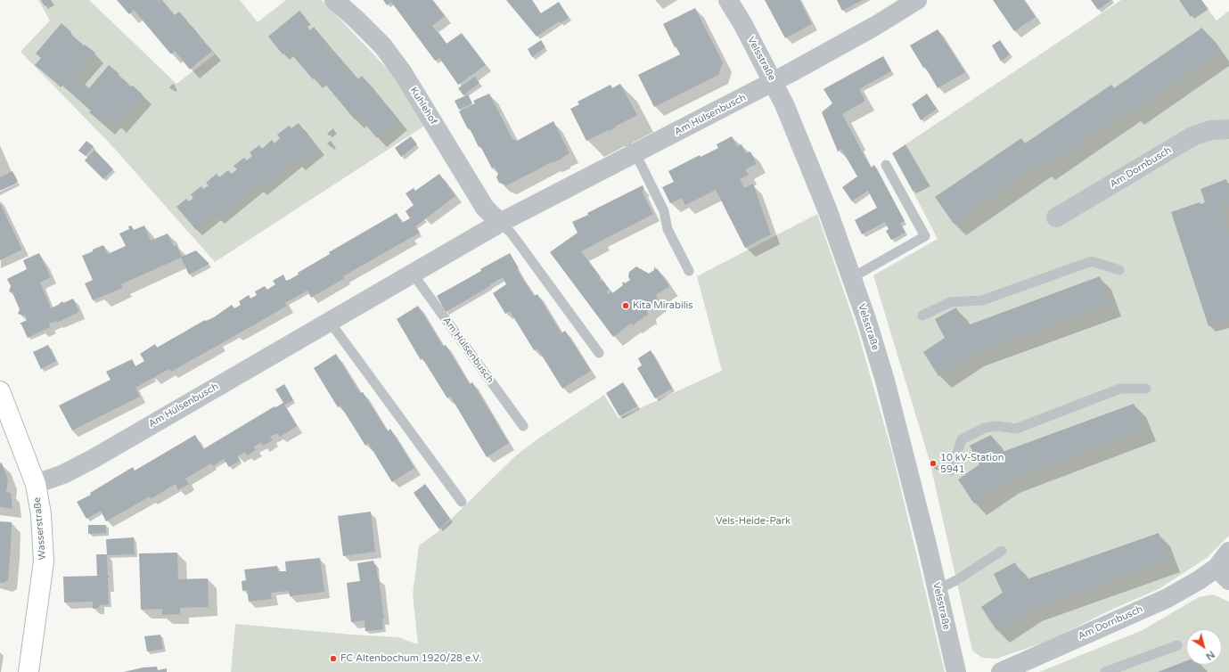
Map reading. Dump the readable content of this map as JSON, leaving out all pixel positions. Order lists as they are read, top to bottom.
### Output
{
  "streets": {
    "street": [
      "Velsstraße",
      "Kuhlehof",
      "Am Hülsenbusch",
      "Am Dornbusch",
      "Wasserstraße"
    ]
  },
  "crossings": [
    ["Velsstraße", "Am Hülsenbusch"],
    ["Kuhlehof", "Am Hülsenbusch"],
    ["Am Hülsenbusch", "Wasserstraße"]
  ],
  "parks": ["Vels-Heide-Park"],
  "places": ["Kita Mirabilis", "10 kV-Station 5941", "FC Altenbochum 1920/28 e.V."],
  "north": "bottom right"
}
